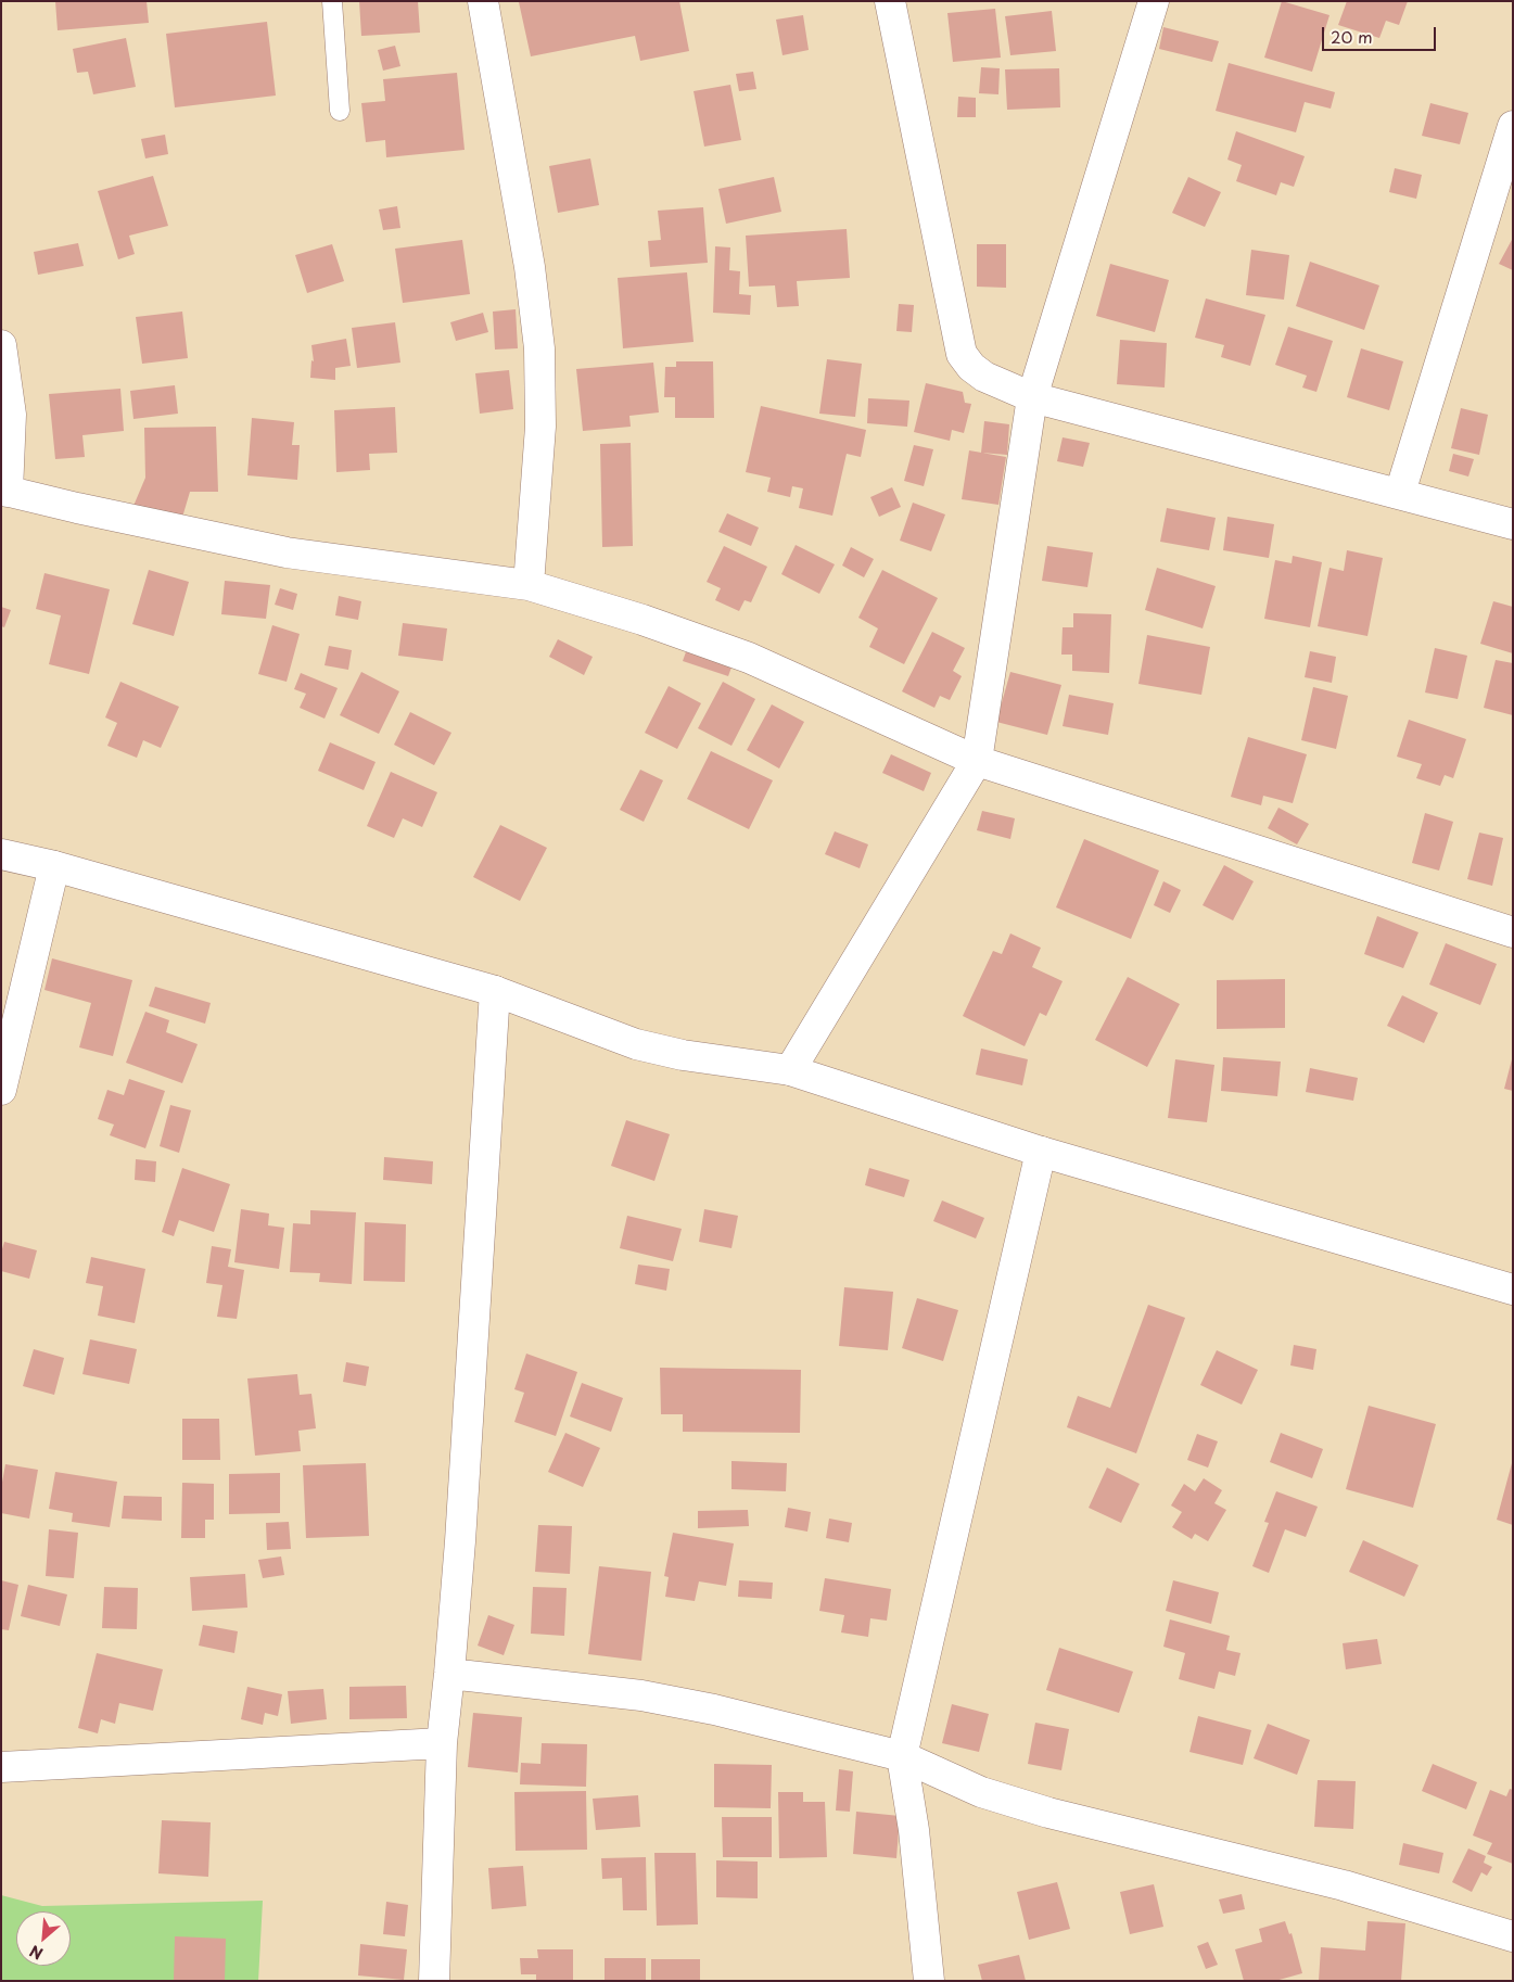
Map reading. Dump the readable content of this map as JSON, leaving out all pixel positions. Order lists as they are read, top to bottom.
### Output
{
  "scale_bar": "20 m",
  "north": "bottom left"
}
